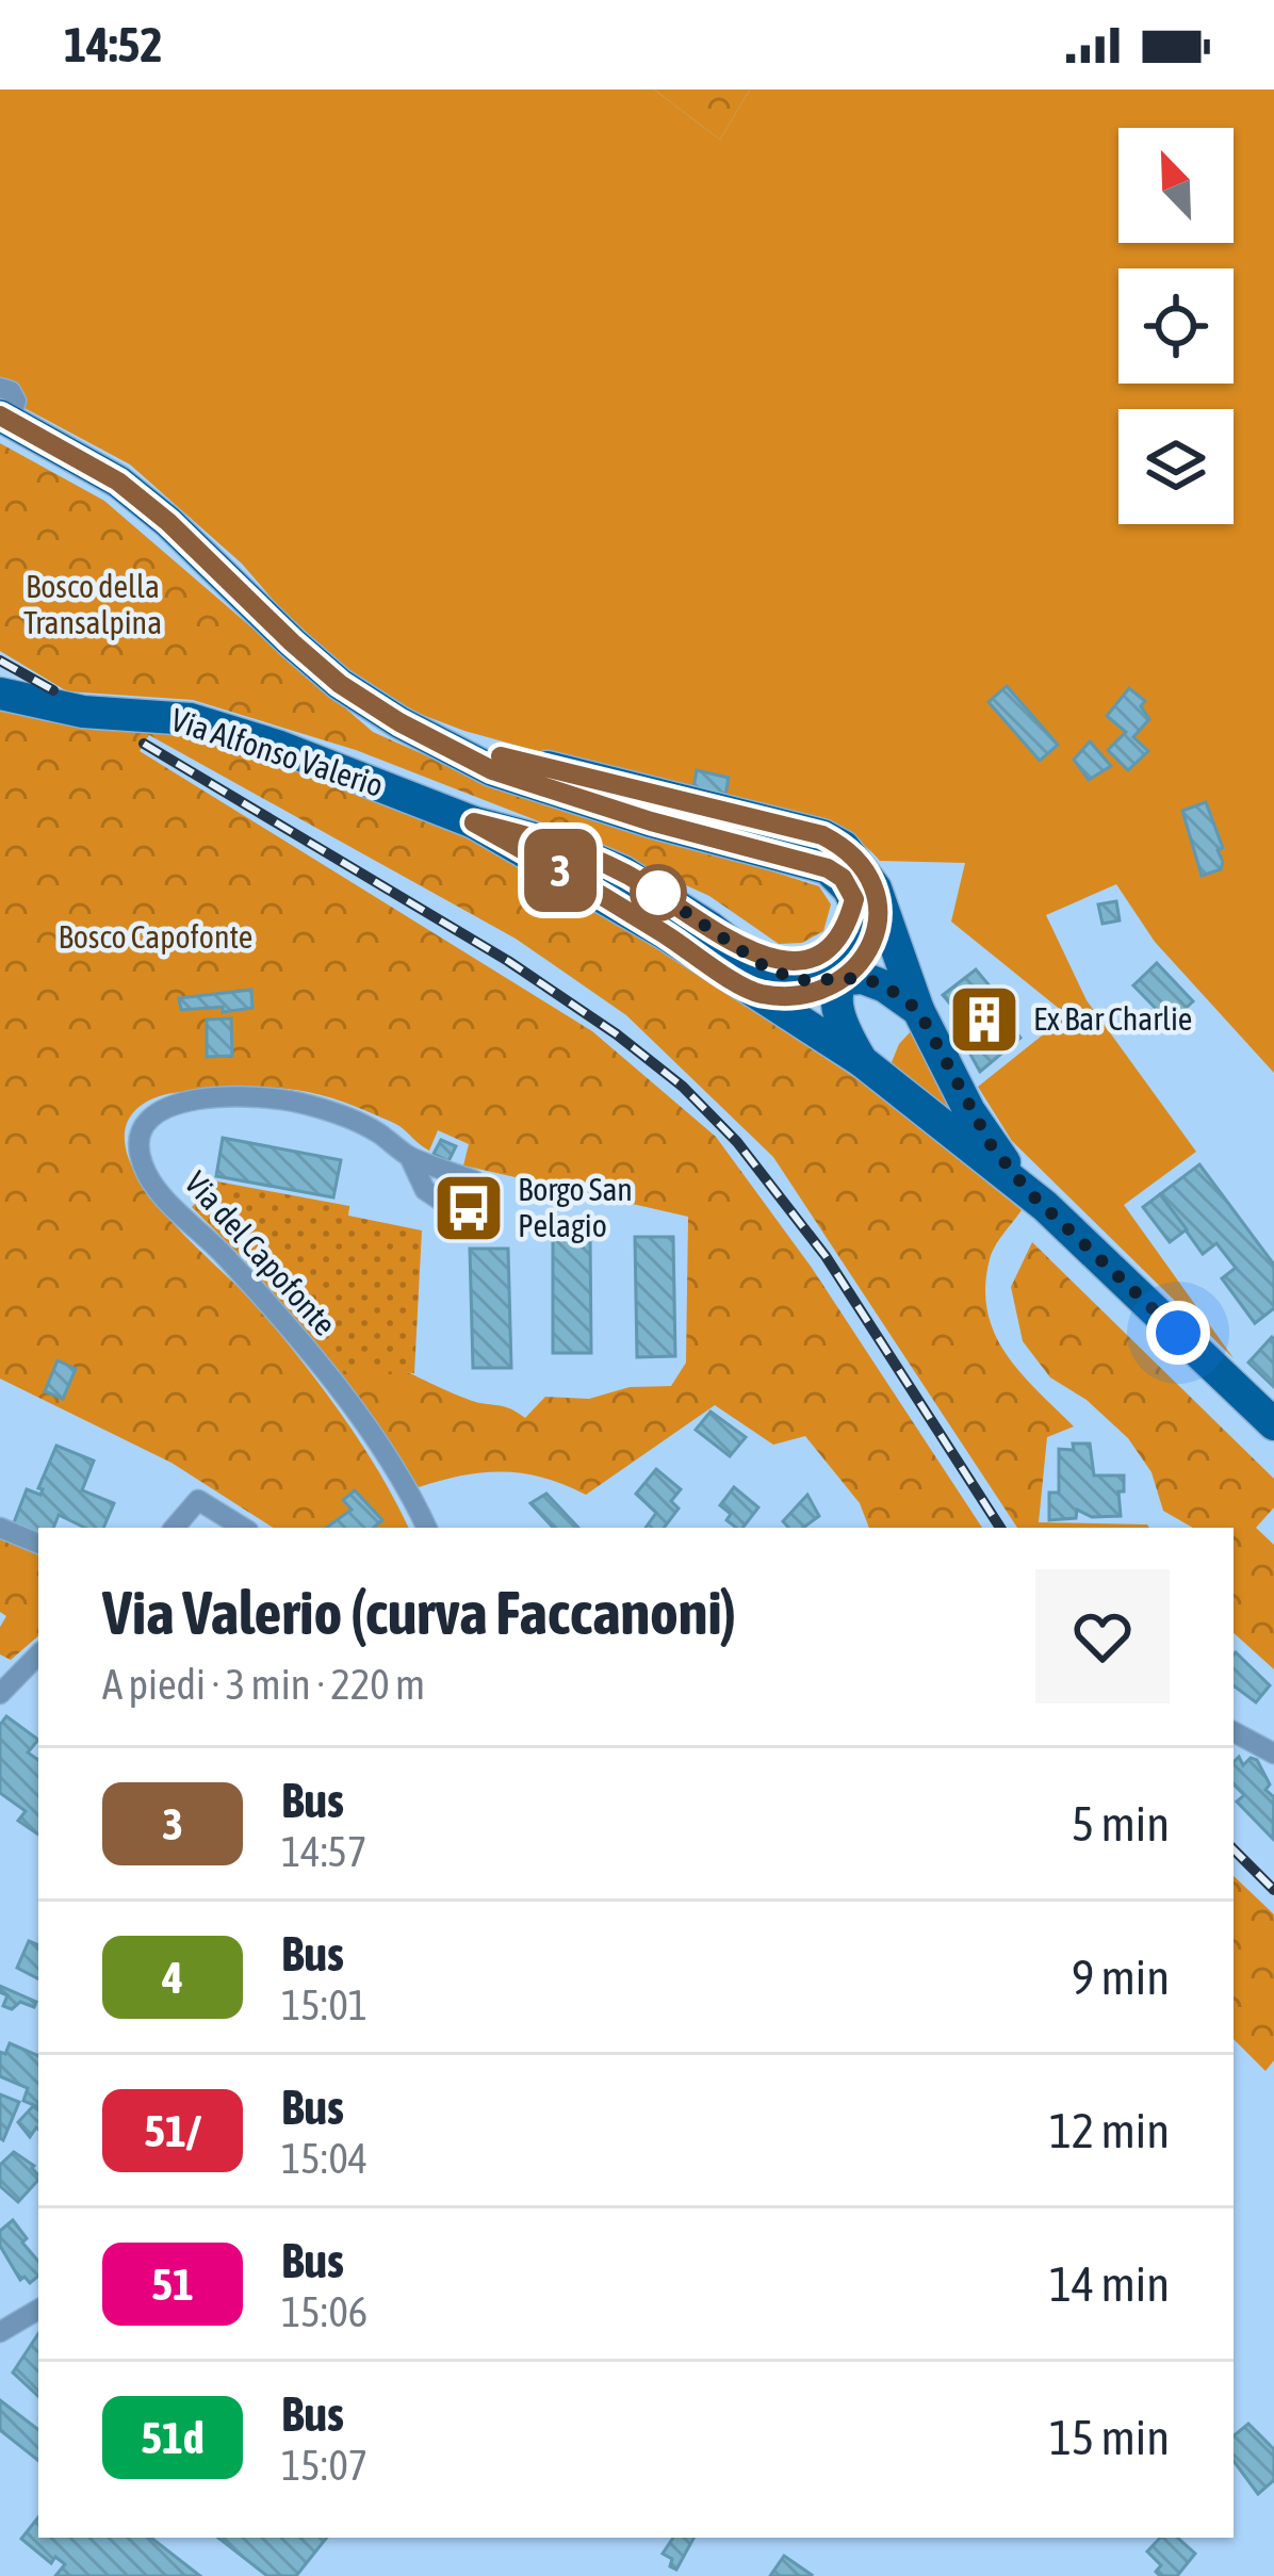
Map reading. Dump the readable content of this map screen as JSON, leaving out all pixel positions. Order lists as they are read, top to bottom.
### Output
{
  "streets": {
    "main road": ["Via Alfonso Valerio"],
    "street": ["Via del Capofonte"]
  },
  "parks": ["Bosco della Transalpina", "Bosco Capofonte"],
  "places": {
    "building": ["Ex Bar Charlie"],
    "bus stop": ["Borgo San Pelagio"]
  },
  "lines": ["bus line 3"],
  "north": "top left",
  "page": {
    "status": "14:52",
    "on_map": "3",
    "heading": ["Via Valerio (curva Faccanoni)", "A piedi · 3 min · 220 m"],
    "list": [
      {
        "mark": "3",
        "name": "Bus",
        "note": "14:57",
        "value": "5 min"
      },
      {
        "mark": "4",
        "name": "Bus",
        "note": "15:01",
        "value": "9 min"
      },
      {
        "mark": "51/",
        "name": "Bus",
        "note": "15:04",
        "value": "12 min"
      },
      {
        "mark": "51",
        "name": "Bus",
        "note": "15:06",
        "value": "14 min"
      },
      {
        "mark": "51d",
        "name": "Bus",
        "note": "15:07",
        "value": "15 min"
      }
    ]
  }
}
